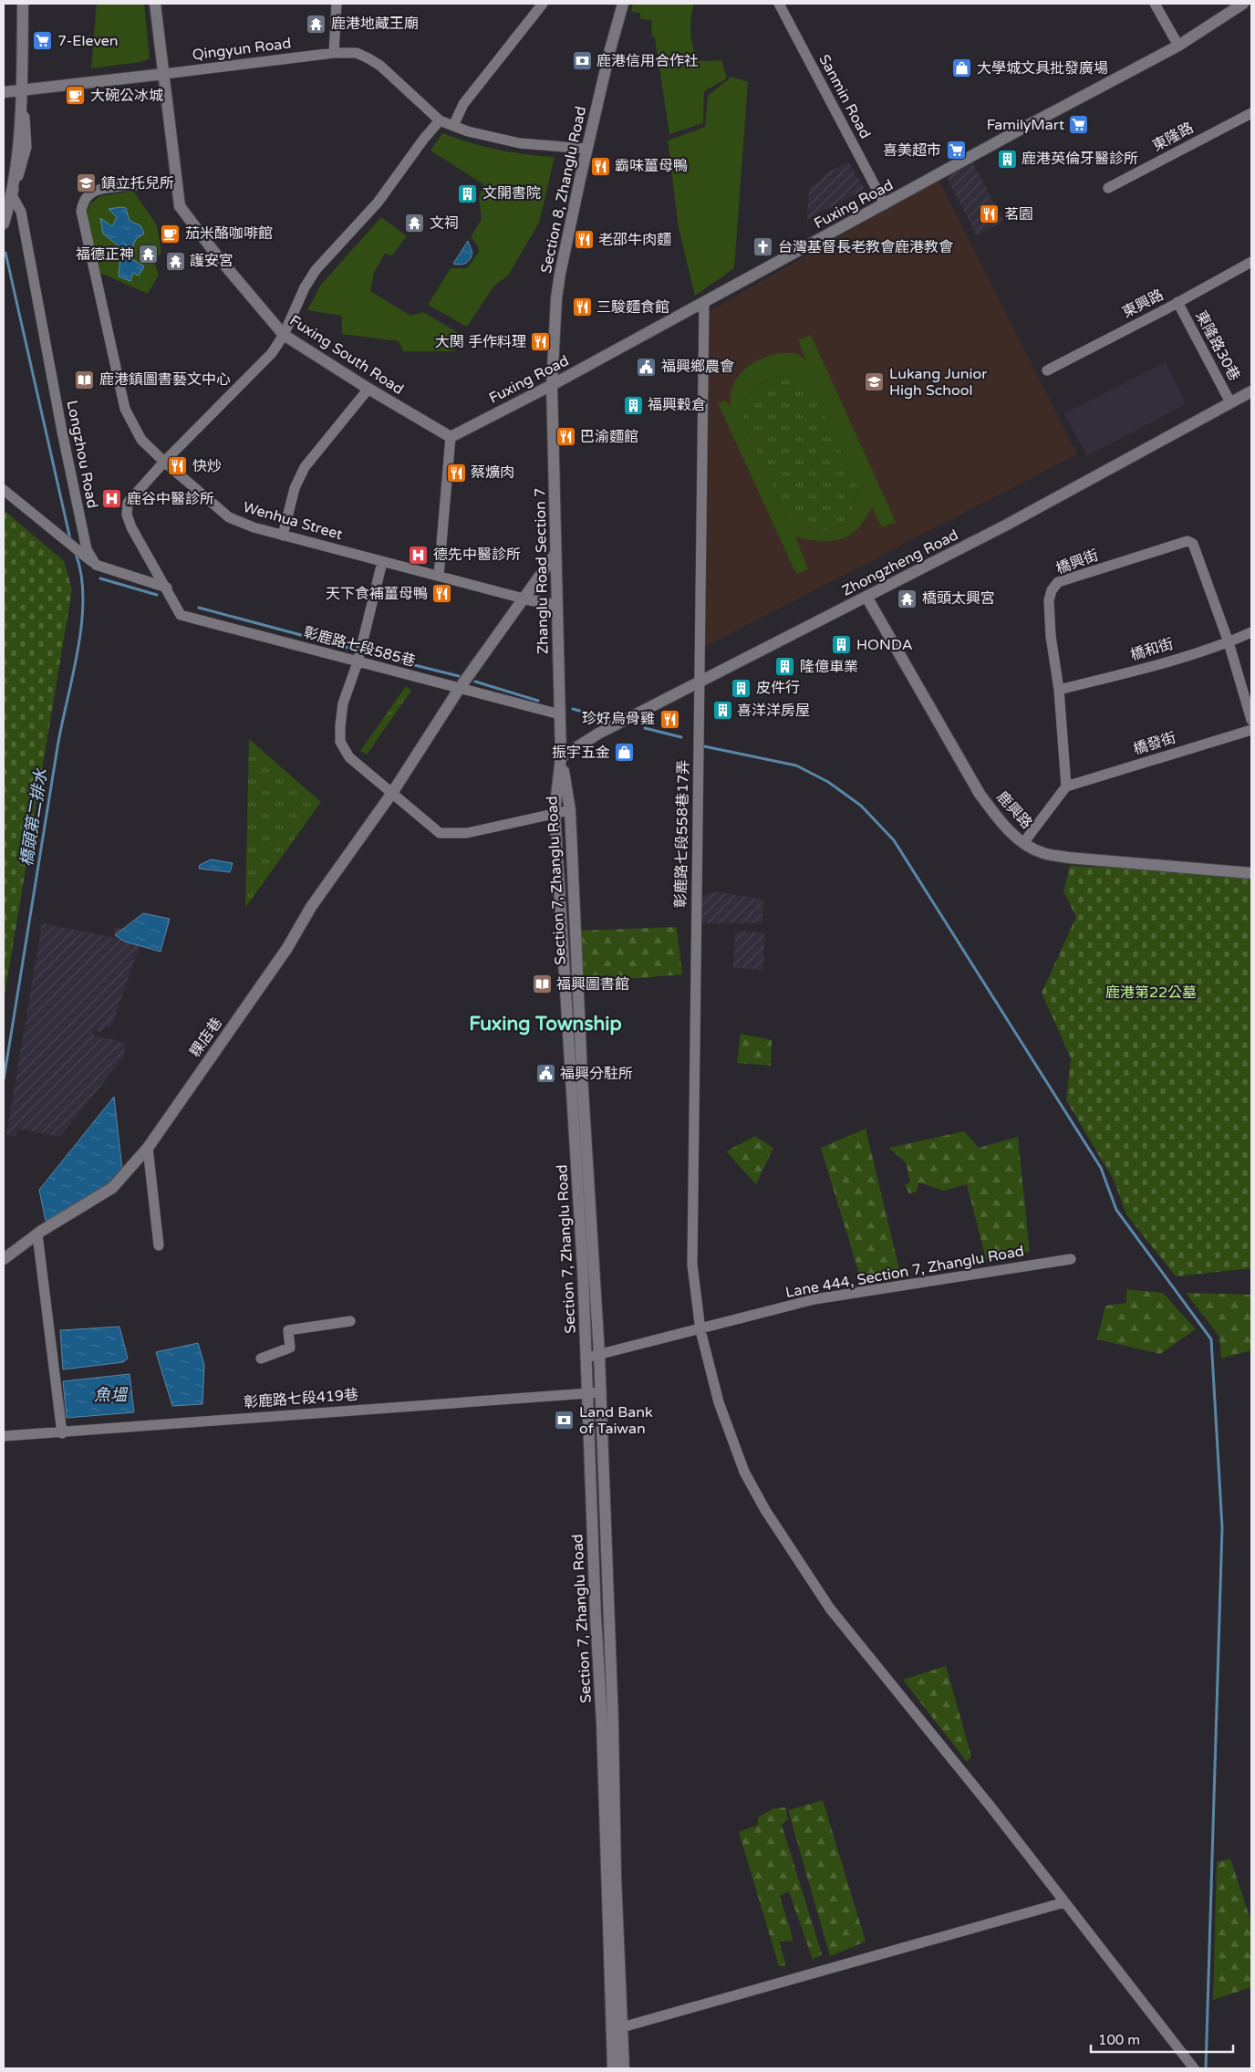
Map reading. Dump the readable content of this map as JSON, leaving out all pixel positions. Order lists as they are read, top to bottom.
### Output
{
  "streets": {
    "street": [
      "Qingyun Road",
      "Sanmin Road",
      "東隆路",
      "Section 8, Zhanglu Road",
      "Fuxing Road",
      "東興路",
      "東隆路30巷",
      "Fuxing South Road",
      "Longzhou Road",
      "Wenhua Street",
      "橋興街",
      "Zhongzheng Road",
      "Zhanglu Road Section 7",
      "彰鹿路七段585巷",
      "橋和街",
      "橋發街",
      "鹿興路",
      "彰鹿路七段558巷17弄",
      "Section 7, Zhanglu Road",
      "粿店巷",
      "Lane 444, Section 7, Zhanglu Road",
      "彰鹿路七段419巷"
    ]
  },
  "crossings": [
    ["Qingyun Road", "Section 8, Zhanglu Road"],
    ["Qingyun Road", "Fuxing South Road"],
    ["Qingyun Road", "彰鹿路七段585巷"],
    ["Sanmin Road", "Fuxing Road"],
    ["Section 8, Zhanglu Road", "Fuxing Road"],
    ["Section 8, Zhanglu Road", "Zhanglu Road Section 7"],
    ["Fuxing Road", "Fuxing South Road"],
    ["Fuxing Road", "Zhanglu Road Section 7"],
    ["Fuxing Road", "彰鹿路七段558巷17弄"],
    ["東興路", "東隆路30巷"],
    ["東隆路30巷", "Zhongzheng Road"],
    ["Fuxing South Road", "Wenhua Street"],
    ["Fuxing South Road", "彰鹿路七段585巷"],
    ["Wenhua Street", "Zhanglu Road Section 7"],
    ["Wenhua Street", "彰鹿路七段585巷"],
    ["Wenhua Street", "粿店巷"],
    ["橋興街", "橋和街"],
    ["橋興街", "橋發街"],
    ["Zhongzheng Road", "Zhanglu Road Section 7"],
    ["Zhongzheng Road", "鹿興路"],
    ["Zhongzheng Road", "彰鹿路七段558巷17弄"],
    ["Zhongzheng Road", "Section 7, Zhanglu Road"],
    ["Zhanglu Road Section 7", "彰鹿路七段585巷"],
    ["Zhanglu Road Section 7", "Section 7, Zhanglu Road"],
    ["Zhanglu Road Section 7", "粿店巷"],
    ["彰鹿路七段585巷", "粿店巷"],
    ["彰鹿路七段558巷17弄", "Lane 444, Section 7, Zhanglu Road"],
    ["Section 7, Zhanglu Road", "Lane 444, Section 7, Zhanglu Road"],
    ["Section 7, Zhanglu Road", "彰鹿路七段419巷"]
  ],
  "districts": ["Fuxing Township"],
  "water": ["橋頭第二排水", "魚塭"],
  "parks": ["鹿港第22公墓"],
  "places": {
    "temple": [
      "鹿港地藏王廟",
      "文祠",
      "福德正神",
      "護安宮",
      "橋頭太興宮"
    ],
    "supermarket": ["7-Eleven", "FamilyMart", "喜美超市"],
    "bank": ["鹿港信用合作社", "Land Bank of Taiwan"],
    "shop": ["大學城文具批發廣場", "振宇五金"],
    "cafe": ["大碗公冰城", "茄米酪咖啡館"],
    "building": [
      "鹿港英倫牙醫診所",
      "文開書院",
      "福興穀倉",
      "HONDA",
      "隆億車業",
      "皮件行",
      "喜洋洋房屋"
    ],
    "restaurant": [
      "霸味薑母鴨",
      "茗園",
      "老邵牛肉麵",
      "三駿麵食館",
      "大関 手作料理",
      "巴渝麵館",
      "快炒",
      "蔡爌肉",
      "天下食補薑母鴨",
      "珍好烏骨雞"
    ],
    "school or university": ["鎮立托兒所", "Lukang Junior High School"],
    "church": ["台灣基督長老教會鹿港教會"],
    "public building": ["福興鄉農會", "福興分駐所"],
    "library": ["鹿港鎮圖書藝文中心", "福興圖書館"],
    "hospital": ["鹿谷中醫診所", "德先中醫診所"]
  },
  "scale_bar": "100 m"
}
